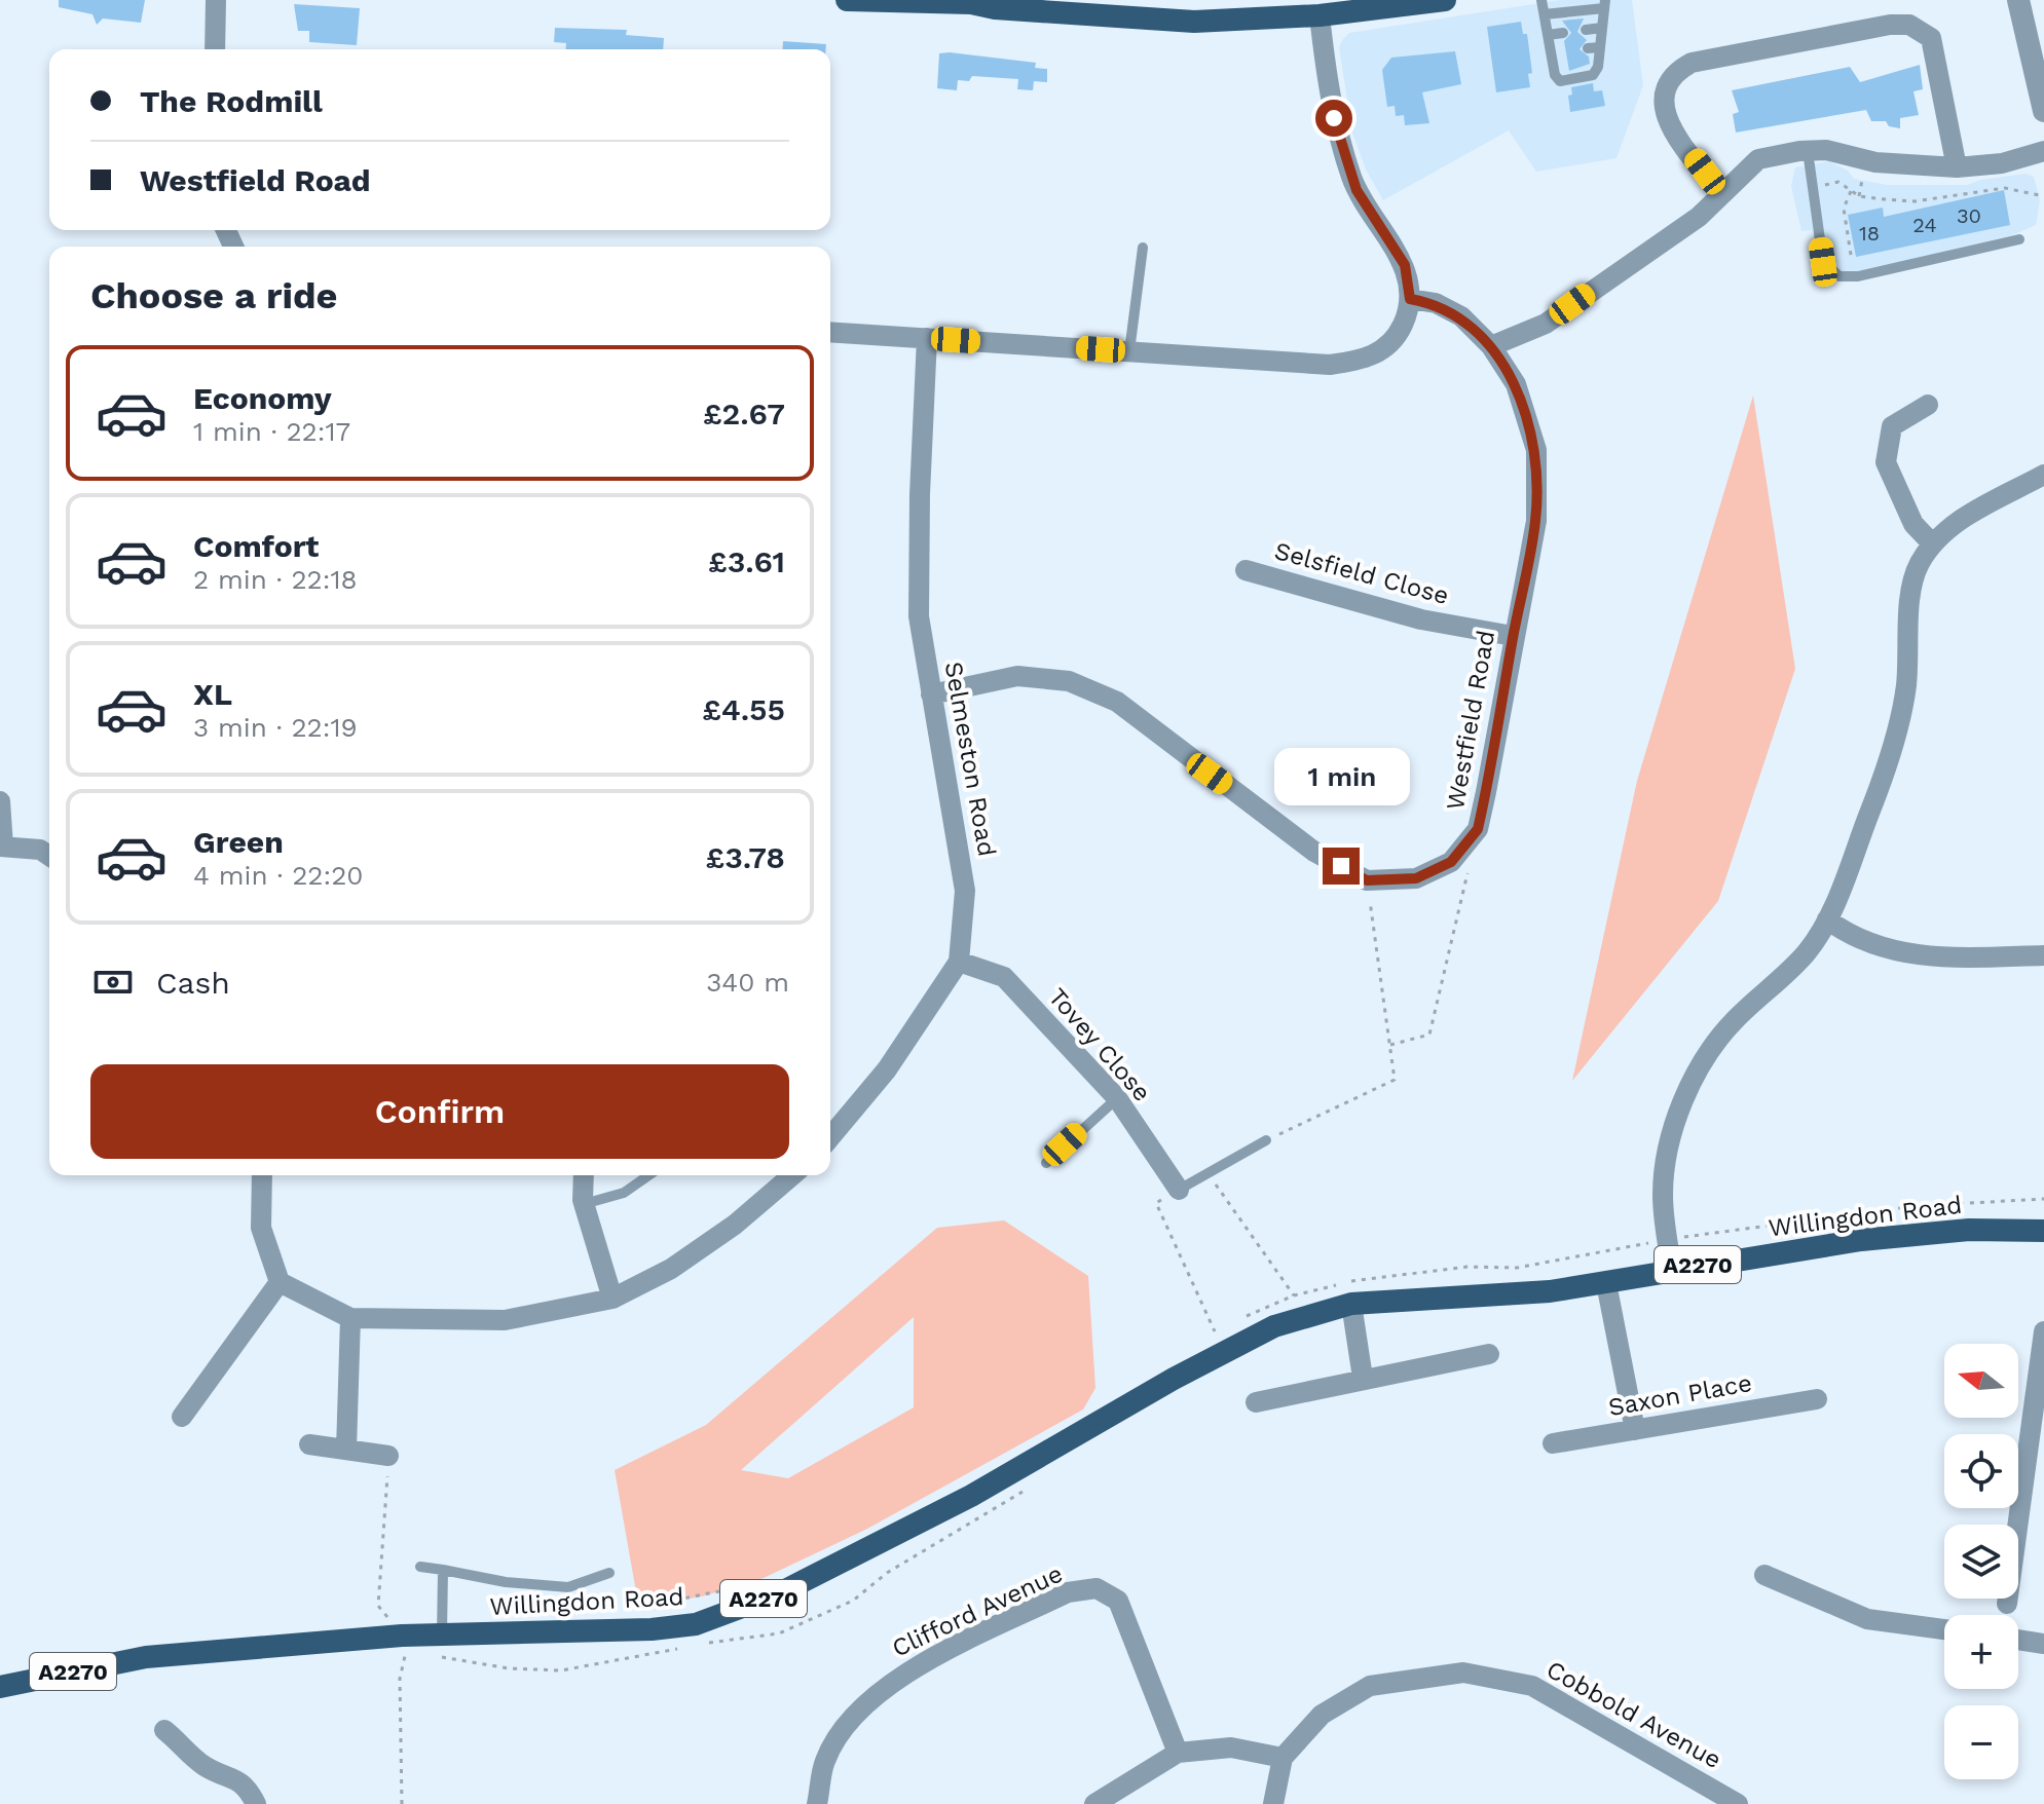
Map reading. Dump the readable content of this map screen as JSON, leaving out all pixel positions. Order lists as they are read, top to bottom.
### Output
{
  "streets": {
    "main road": ["Willingdon Road", "A2270"],
    "street": [
      "Selsfield Close",
      "Westfield Road",
      "Selmeston Road",
      "Tovey Close",
      "Saxon Place",
      "Clifford Avenue",
      "Cobbold Avenue"
    ]
  },
  "crossings": [
    ["Selsfield Close", "Westfield Road"],
    ["Selmeston Road", "Tovey Close"]
  ],
  "house_numbers": ["30", "24", "18"],
  "north": "left",
  "page": {
    "banner": ["The Rodmill", "Westfield Road"],
    "heading": "Choose a ride",
    "list": [
      {
        "name": "Economy",
        "note": "1 min · 22:17",
        "value": "£2.67"
      },
      {
        "name": "Comfort",
        "note": "2 min · 22:18",
        "value": "£3.61"
      },
      {
        "name": "XL",
        "note": "3 min · 22:19",
        "value": "£4.55"
      },
      {
        "name": "Green",
        "note": "4 min · 22:20",
        "value": "£3.78"
      }
    ],
    "bubble": "1 min",
    "pay": ["Cash", "340 m"],
    "buttons": "Confirm",
    "map_buttons": ["+", "−"]
  }
}
